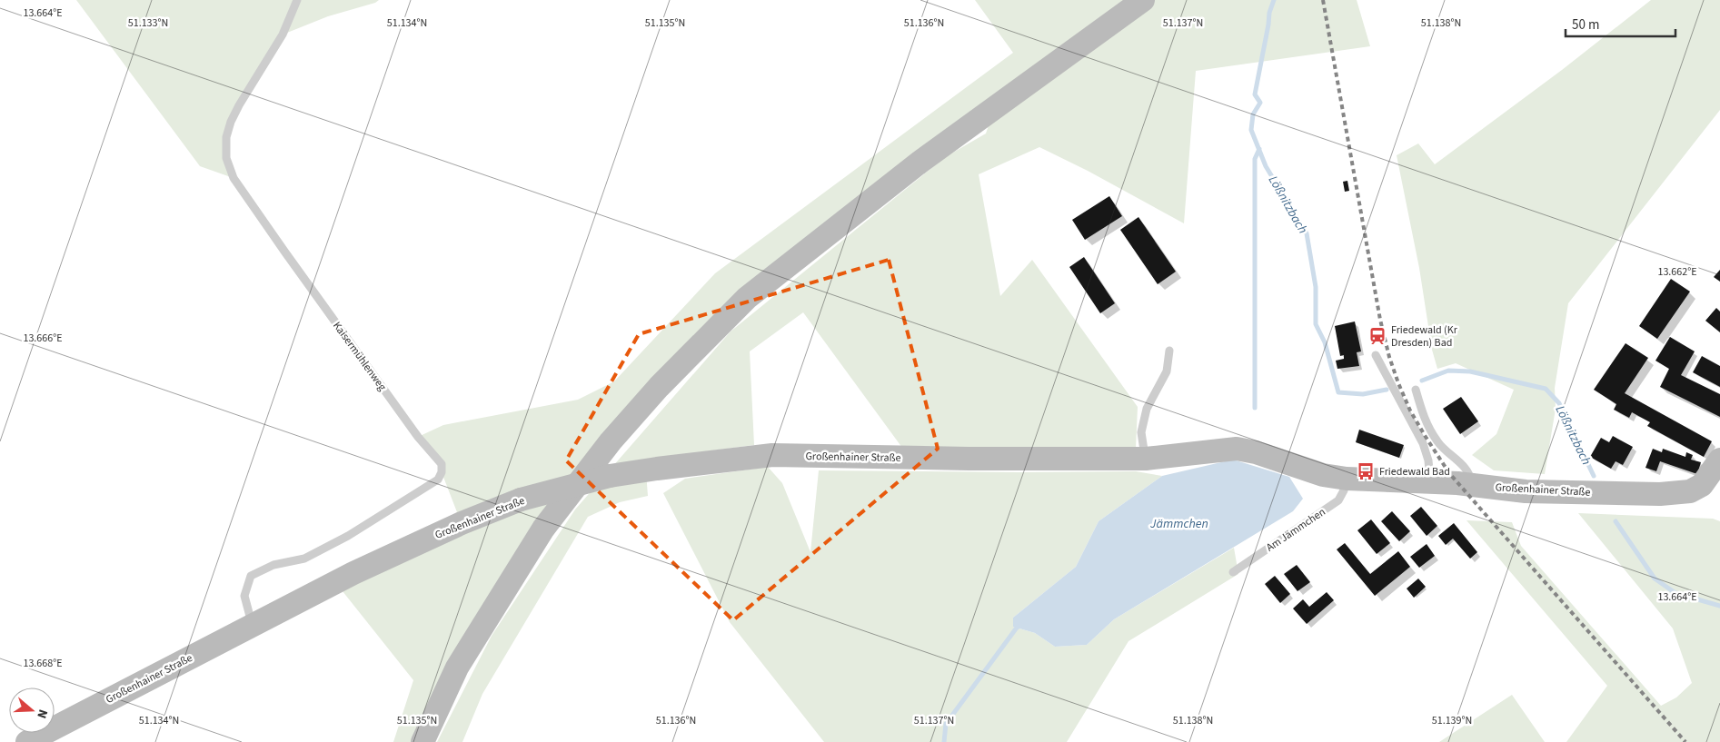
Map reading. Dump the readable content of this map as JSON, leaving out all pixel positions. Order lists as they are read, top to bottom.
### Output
{
  "streets": {
    "street": ["Großenhainer Straße"],
    "lane": ["Kaisermühlenweg", "Am Jämmchen"]
  },
  "crossings": [
    ["Kaisermühlenweg", "Großenhainer Straße"],
    ["Großenhainer Straße", "Am Jämmchen"]
  ],
  "water": ["Lößnitzbach", "Jämmchen"],
  "places": {
    "station": ["Friedewald (Kr Dresden) Bad"],
    "bus stop": ["Friedewald Bad"]
  },
  "scale_bar": "50 m",
  "north": "right",
  "coordinates": [
    "13.664°E",
    "51.133°N",
    "51.134°N",
    "51.135°N",
    "51.136°N",
    "51.137°N",
    "51.138°N",
    "13.662°E",
    "13.666°E",
    "13.668°E",
    "51.139°N"
  ]
}
